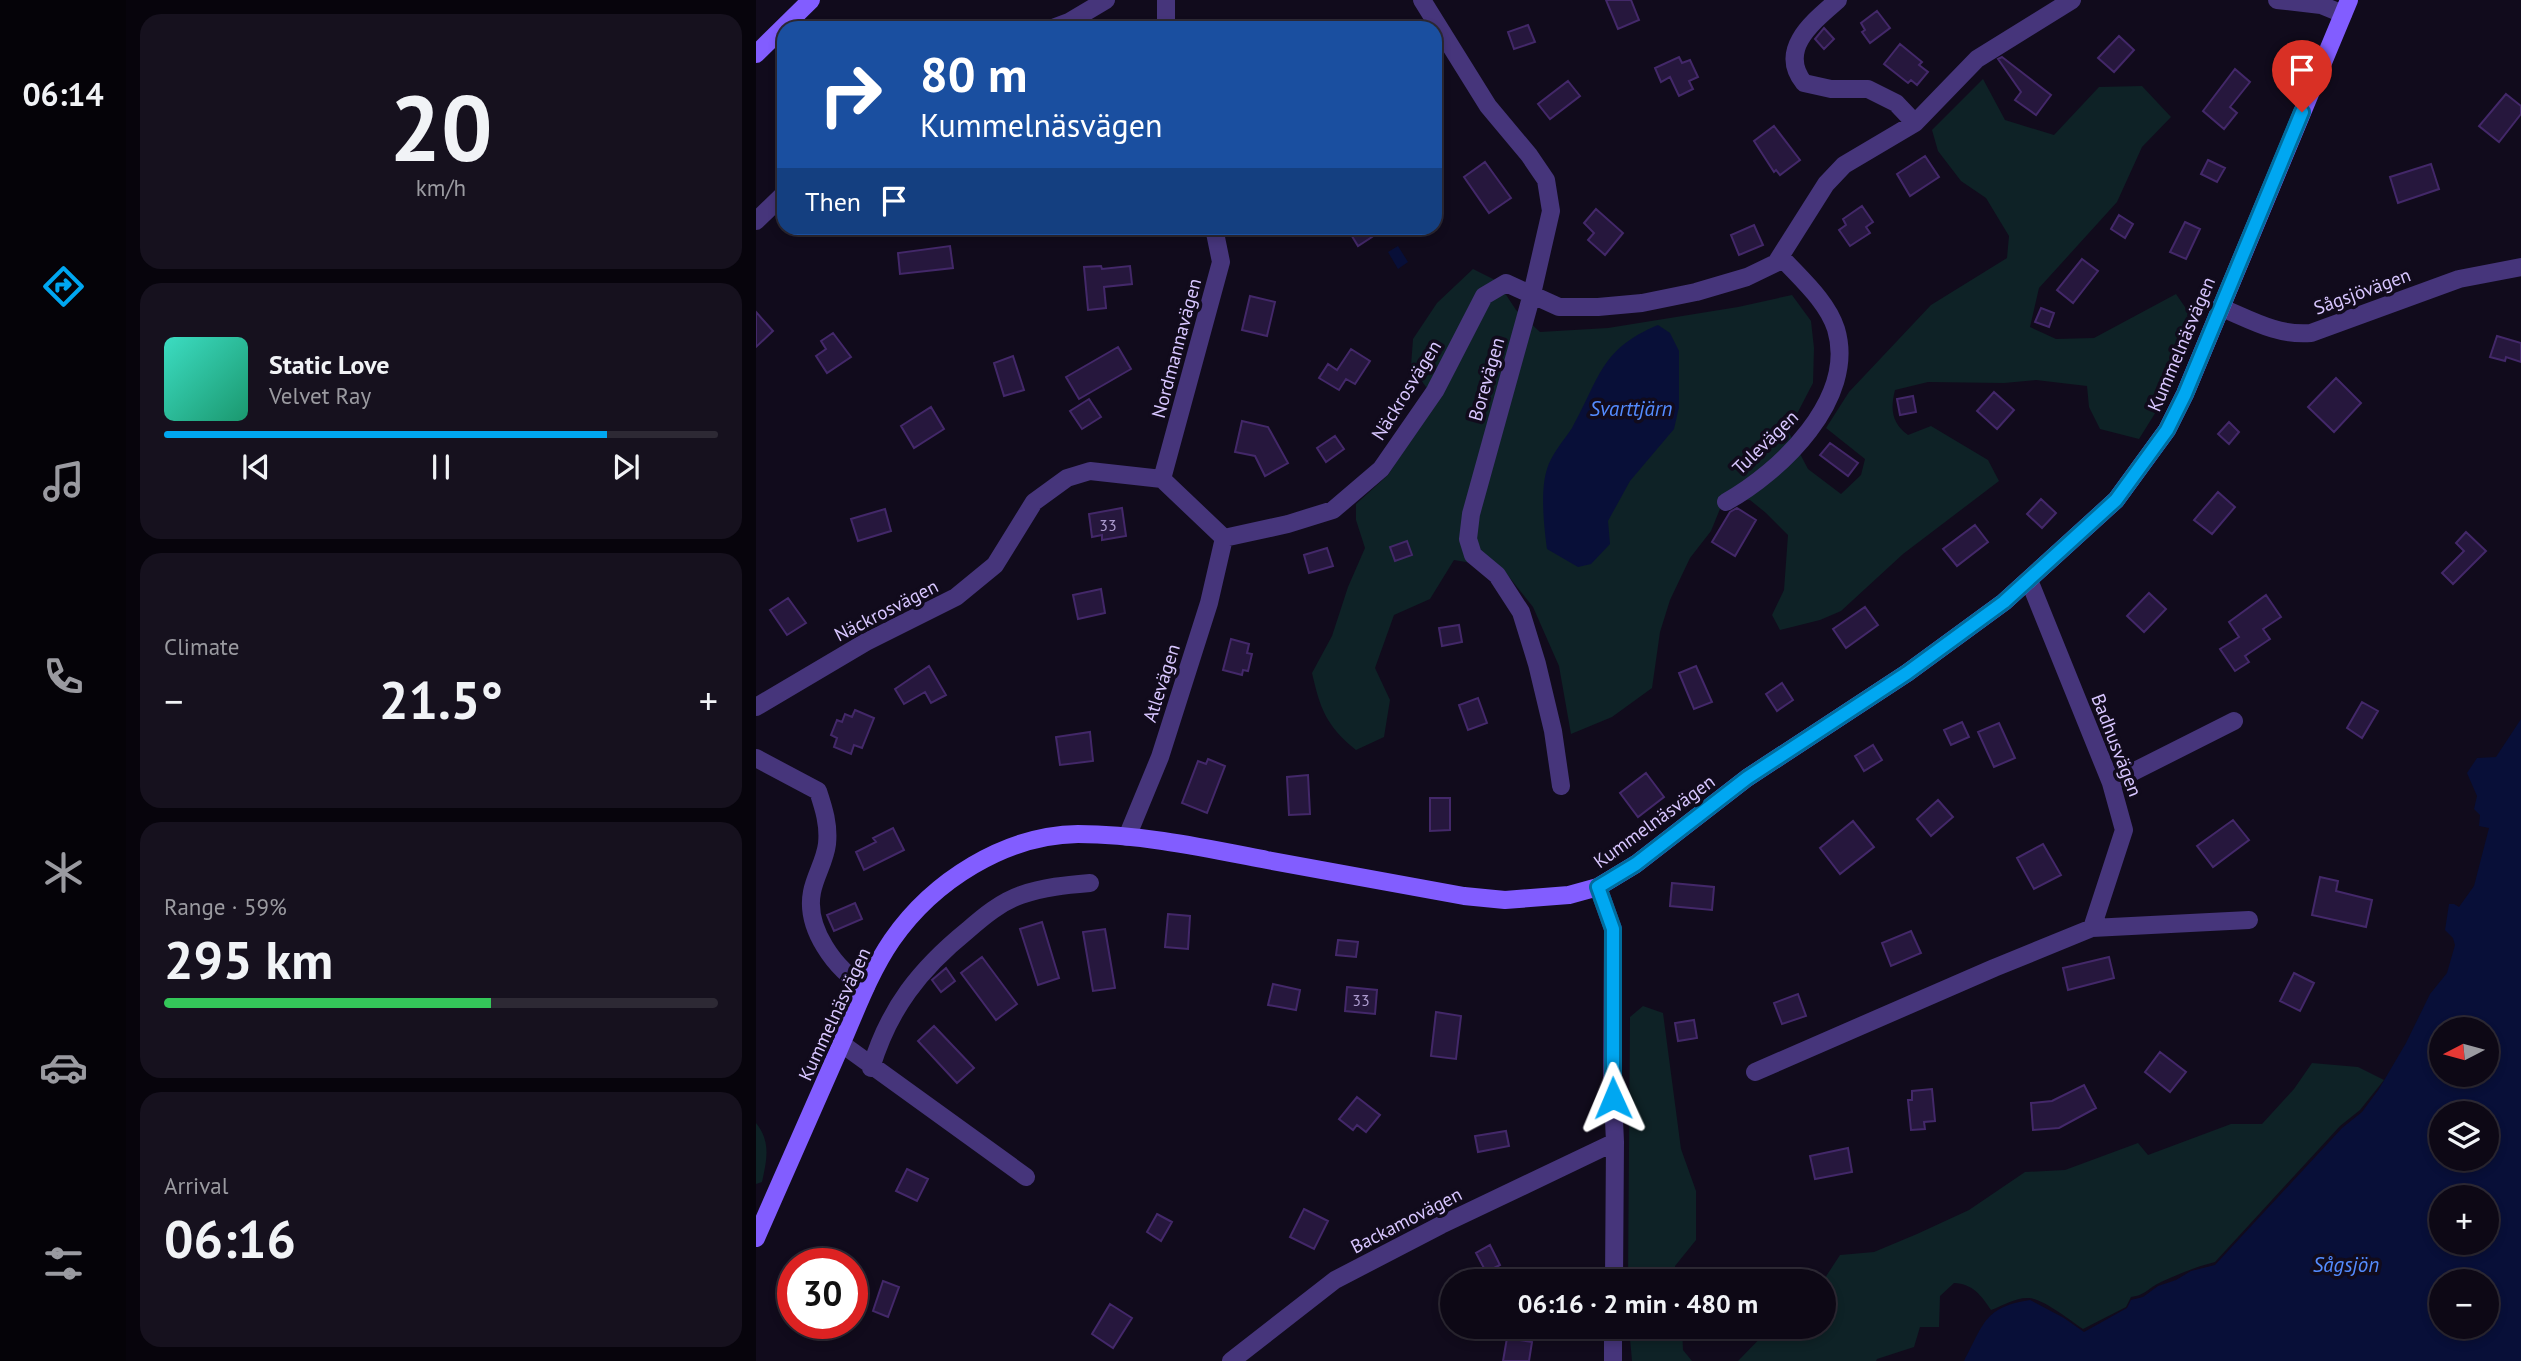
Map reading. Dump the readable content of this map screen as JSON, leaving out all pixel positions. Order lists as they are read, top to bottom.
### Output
{
  "streets": {
    "street": [
      "Sågsjövägen",
      "Kummelnäsvägen",
      "Nordmannavägen",
      "Borevägen",
      "Näckrosvägen",
      "Tulevägen",
      "Atlevägen",
      "Badhusvägen",
      "Backamovägen"
    ]
  },
  "crossings": [
    ["Sågsjövägen", "Kummelnäsvägen"],
    ["Kummelnäsvägen", "Atlevägen"],
    ["Kummelnäsvägen", "Badhusvägen"],
    ["Nordmannavägen", "Näckrosvägen"],
    ["Borevägen", "Näckrosvägen"],
    ["Näckrosvägen", "Tulevägen"],
    ["Näckrosvägen", "Atlevägen"]
  ],
  "water": ["Svarttjärn", "Sågsjön"],
  "house_numbers": ["33", "33"],
  "north": "left",
  "page": {
    "tabs": "06:14",
    "tile": [
      ["20", "km/h"],
      "Climate",
      ["Range · 59%", "295 km"],
      ["Arrival", "06:16"]
    ],
    "turn": ["80 m", "Kummelnäsvägen"],
    "then": "Then",
    "song": ["Static Love", "Velvet Ray"],
    "heat": ["−", "21.5°", "+"],
    "map_buttons": ["+", "−"],
    "limit": "30",
    "trip": "06:16 · 2 min · 480 m"
  }
}
